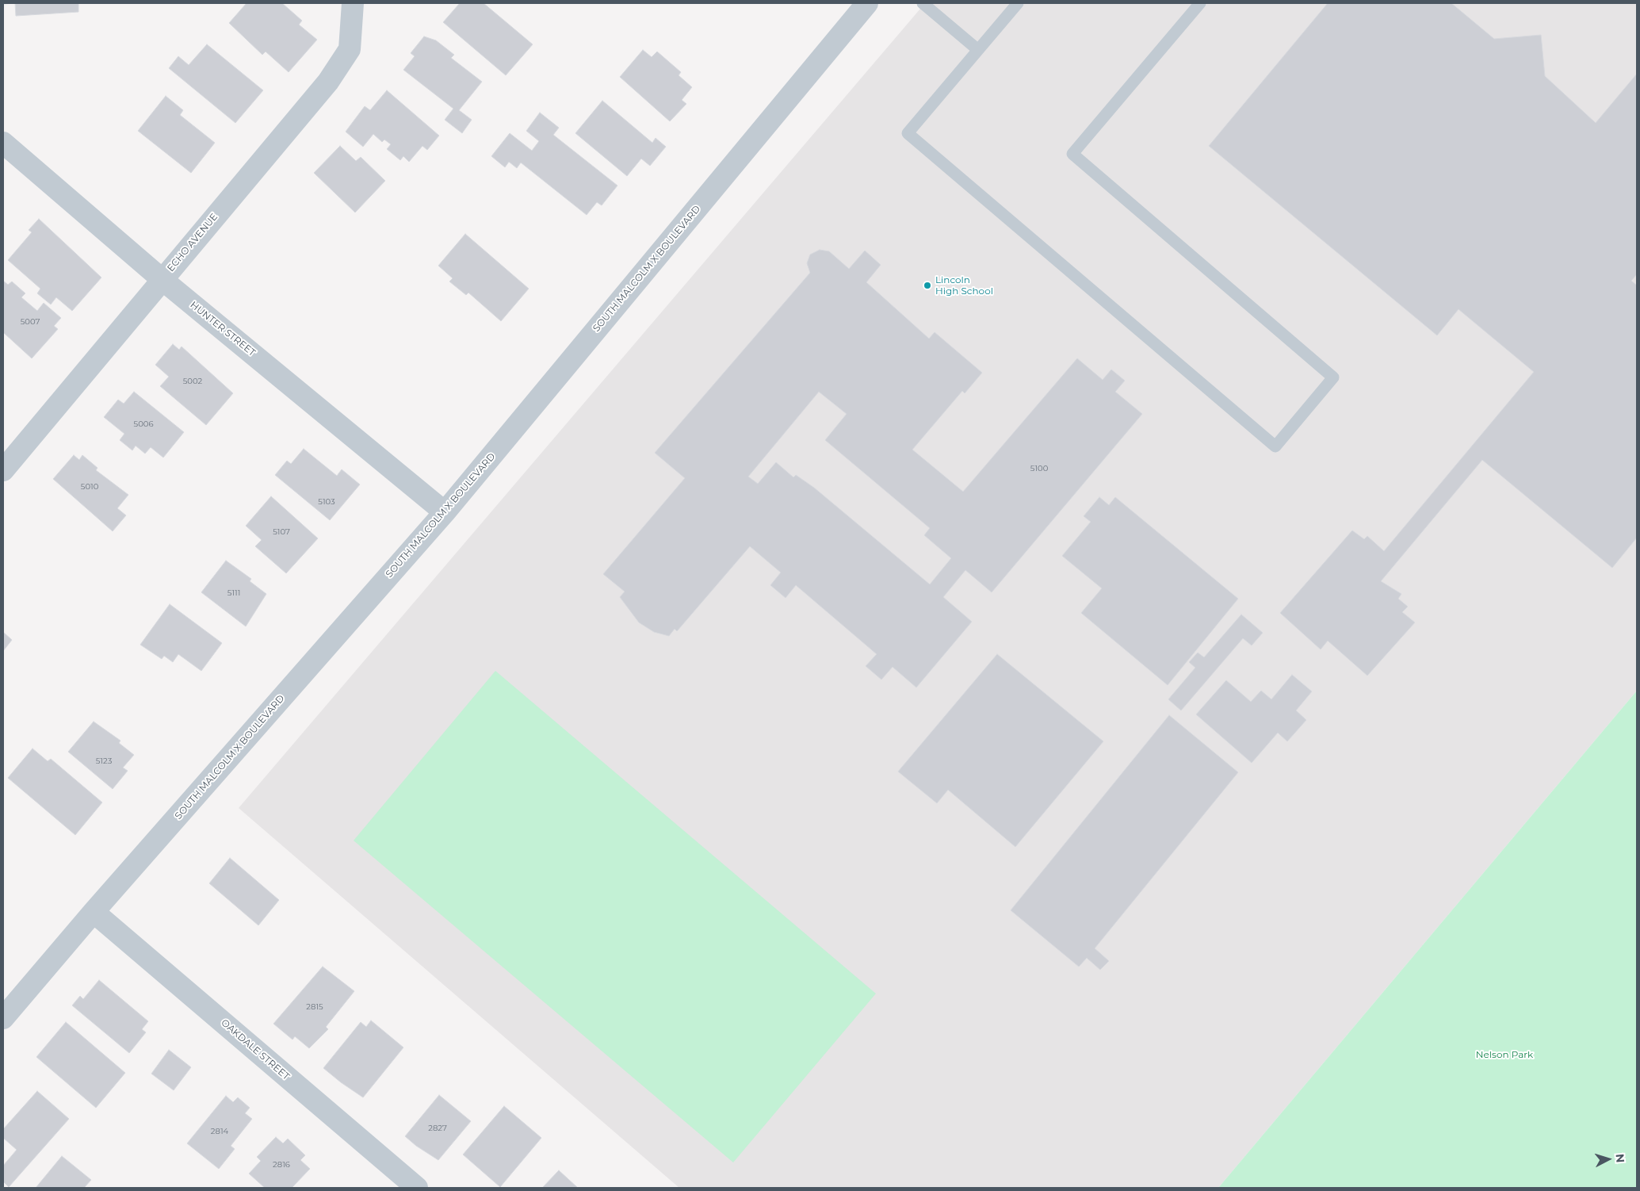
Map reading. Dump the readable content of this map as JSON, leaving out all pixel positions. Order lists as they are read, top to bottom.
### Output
{
  "streets": {
    "street": [
      "ECHO AVENUE",
      "SOUTH MALCOLM X BOULEVARD",
      "HUNTER STREET",
      "OAKDALE STREET"
    ]
  },
  "crossings": [
    ["ECHO AVENUE", "HUNTER STREET"],
    ["SOUTH MALCOLM X BOULEVARD", "HUNTER STREET"],
    ["SOUTH MALCOLM X BOULEVARD", "OAKDALE STREET"]
  ],
  "parks": ["Nelson Park"],
  "places": ["Lincoln High School"],
  "house_numbers": [
    "5007",
    "5002",
    "5006",
    "5100",
    "5010",
    "5103",
    "5107",
    "5111",
    "5123",
    "2815",
    "2827",
    "2814",
    "2816"
  ],
  "north": "right"
}
